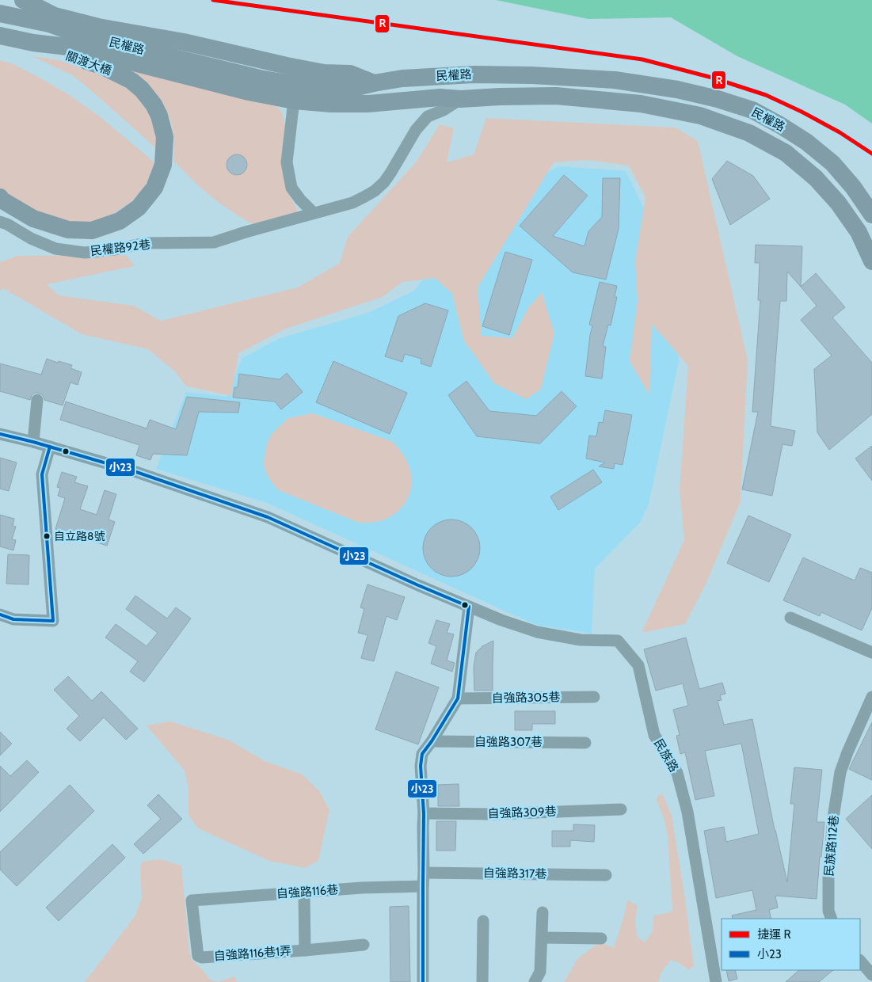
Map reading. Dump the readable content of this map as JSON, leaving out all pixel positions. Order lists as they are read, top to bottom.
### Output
{
  "streets": {
    "main road": ["民權路", "關渡大橋"],
    "street": [
      "民權路92巷",
      "自強路305巷",
      "自強路307巷",
      "民族路",
      "自強路309巷",
      "民族路112巷",
      "自強路317巷",
      "自強路116巷",
      "自強路116巷1弄"
    ]
  },
  "crossings": [
    ["民權路", "關渡大橋"],
    ["民權路", "民權路92巷"],
    ["自強路116巷", "自強路116巷1弄"]
  ],
  "places": ["自立路8號"],
  "lines": ["metro line R", "transit line 小23"],
  "legend": ["捷運 R", "小23"]
}
